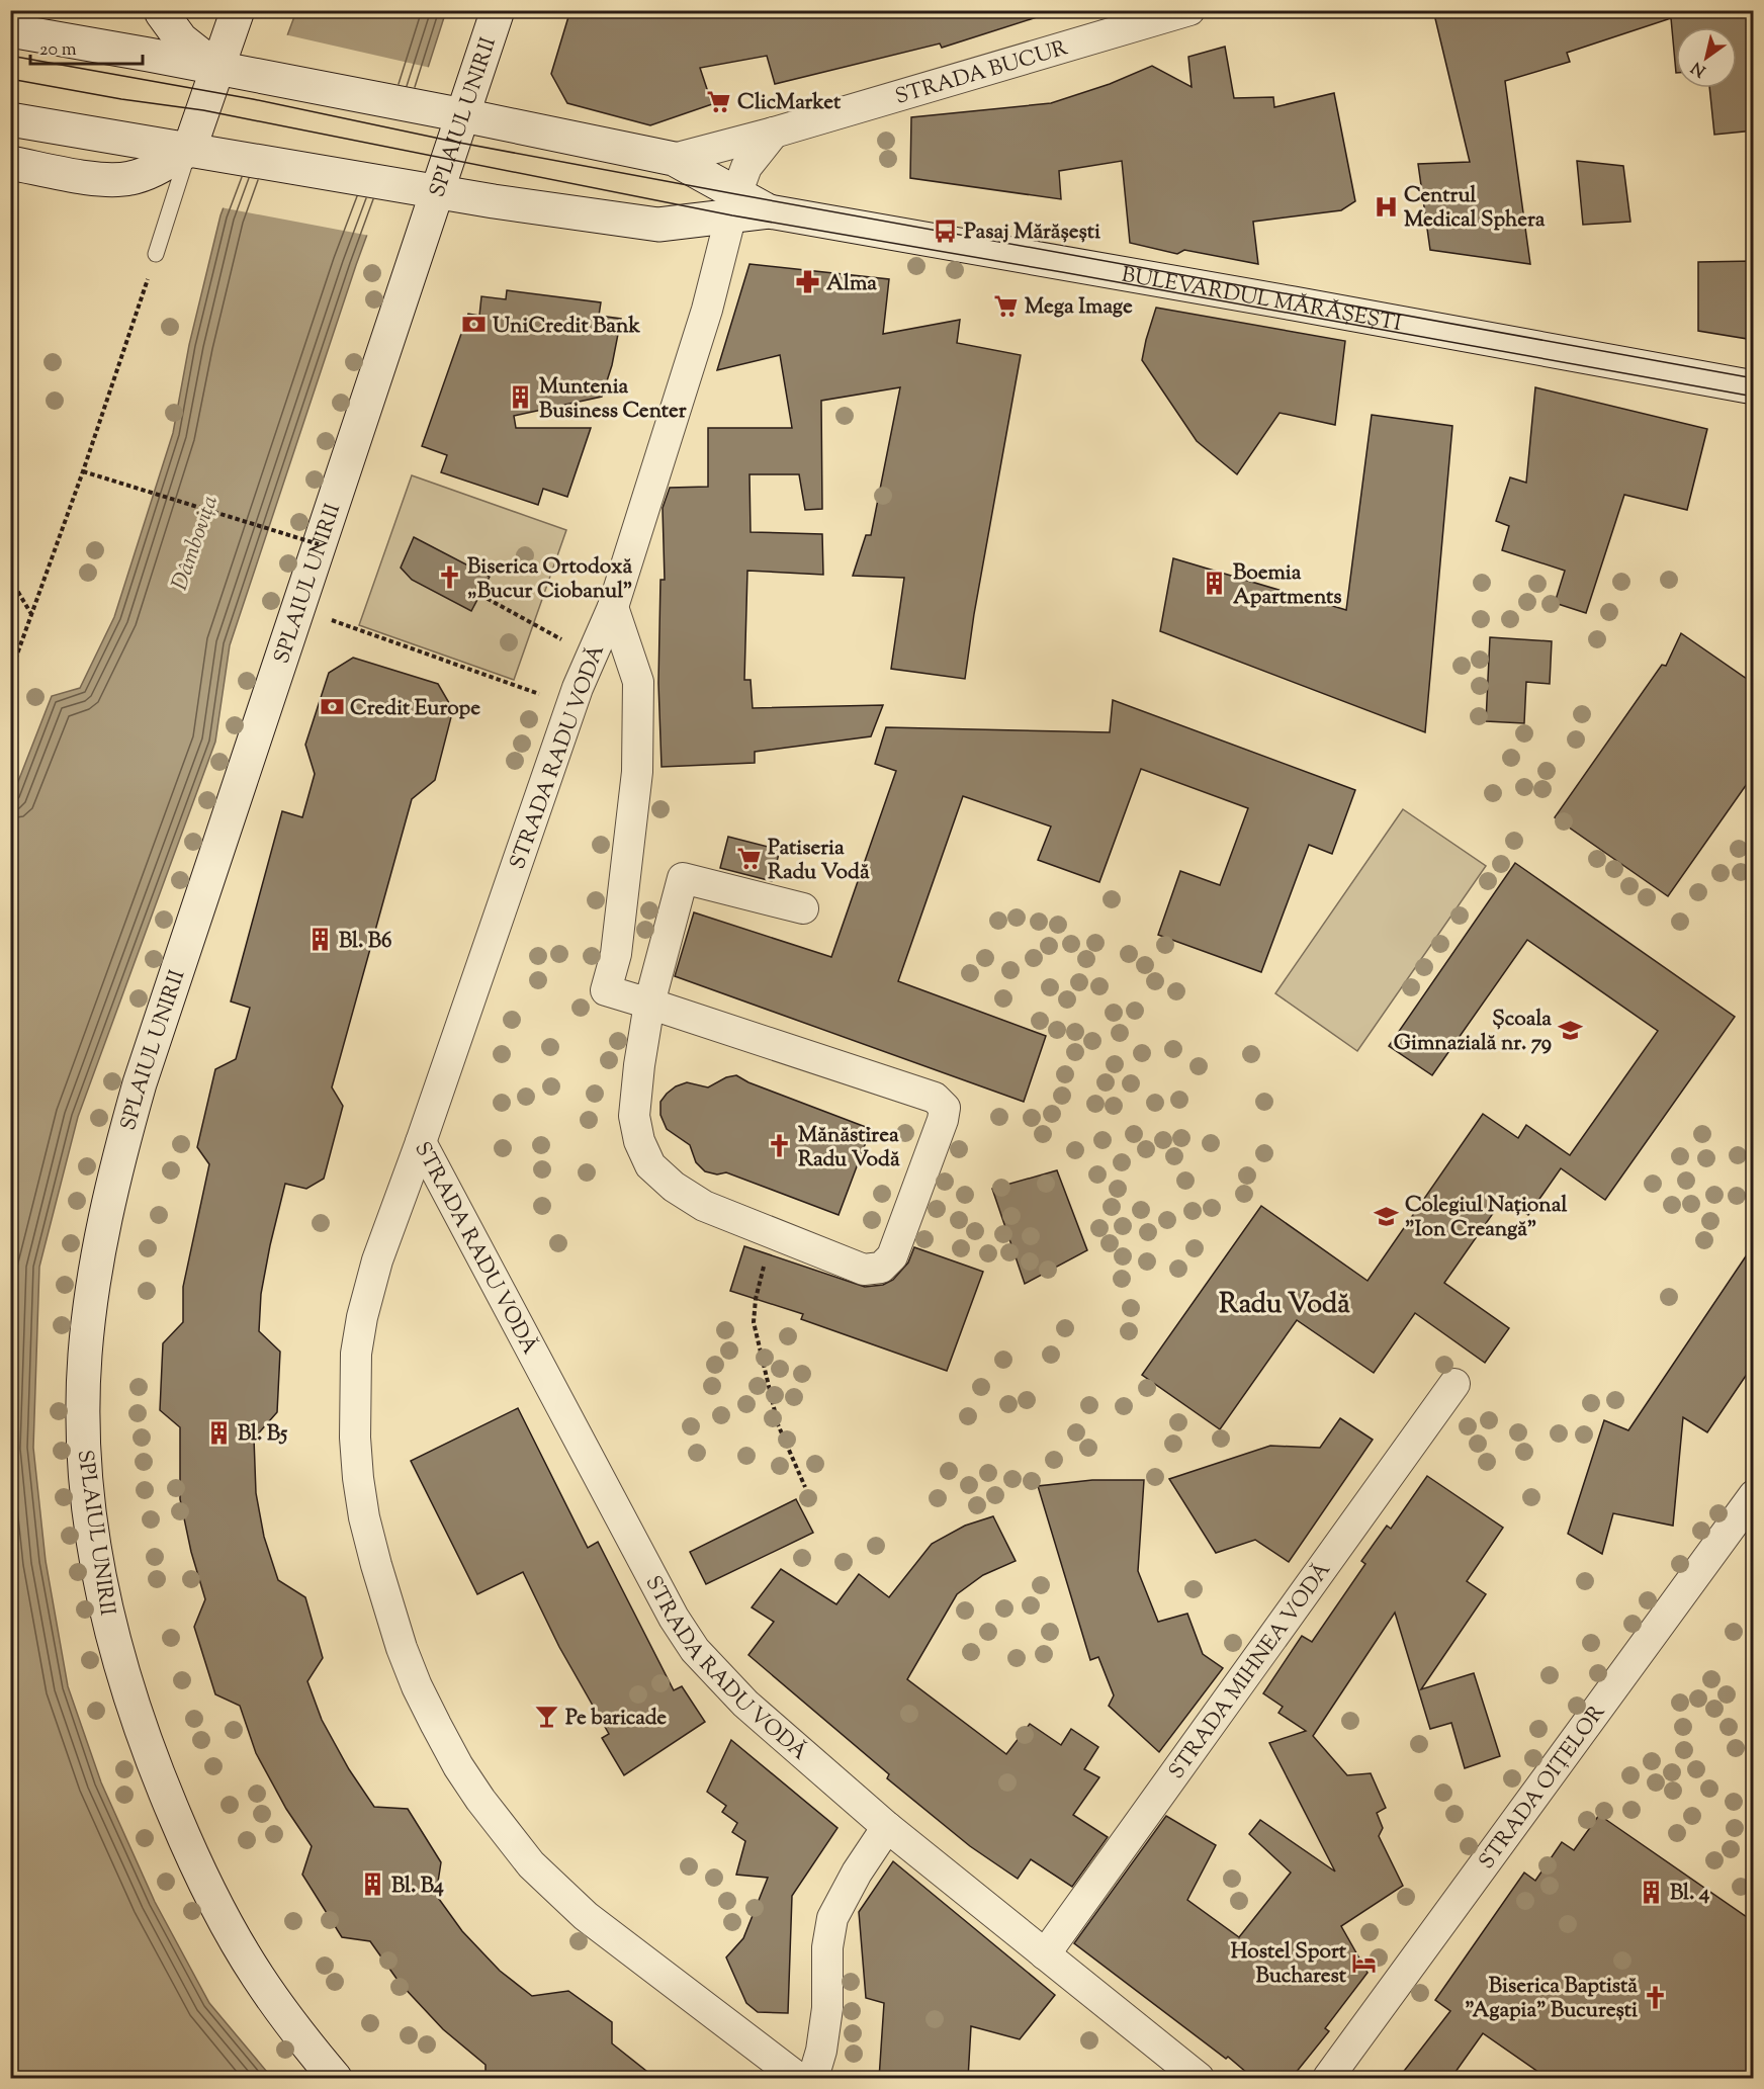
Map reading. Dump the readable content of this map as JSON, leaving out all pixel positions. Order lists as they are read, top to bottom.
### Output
{
  "streets": {
    "main road": ["SPLAIUL UNIRII", "BULEVARDUL MĂRĂȘEȘTI"],
    "street": [
      "STRADA BUCUR",
      "STRADA RADU VODĂ",
      "STRADA MIHNEA VODĂ",
      "STRADA OIȚELOR"
    ]
  },
  "crossings": [
    ["STRADA BUCUR", "BULEVARDUL MĂRĂȘEȘTI"],
    ["SPLAIUL UNIRII", "BULEVARDUL MĂRĂȘEȘTI"],
    ["BULEVARDUL MĂRĂȘEȘTI", "STRADA RADU VODĂ"],
    ["STRADA RADU VODĂ", "STRADA MIHNEA VODĂ"]
  ],
  "districts": ["Radu Vodă"],
  "water": ["Dâmbovița"],
  "places": {
    "supermarket": ["ClicMarket", "Mega Image", "Patiseria Radu Vodă"],
    "hospital": ["Centrul Medical Sphera"],
    "bus stop": ["Pasaj Mărășești"],
    "pharmacy": ["Alma"],
    "bank": ["UniCredit Bank", "Credit Europe"],
    "building": [
      "Muntenia Business Center",
      "Boemia Apartments",
      "Bl. B6",
      "Bl. B5",
      "Bl. B4",
      "Bl. 4"
    ],
    "church": ["Biserica Ortodoxă „Bucur Ciobanul”", "Mănăstirea Radu Vodă", "Biserica Baptistă \"Agapia\" București"],
    "school or university": ["Școala Gimnazială nr. 79", "Colegiul Național \"Ion Creangă\""],
    "bar": ["Pe baricade"],
    "hotel": ["Hostel Sport Bucharest"]
  },
  "scale_bar": "20 m",
  "north": "bottom left"
}
